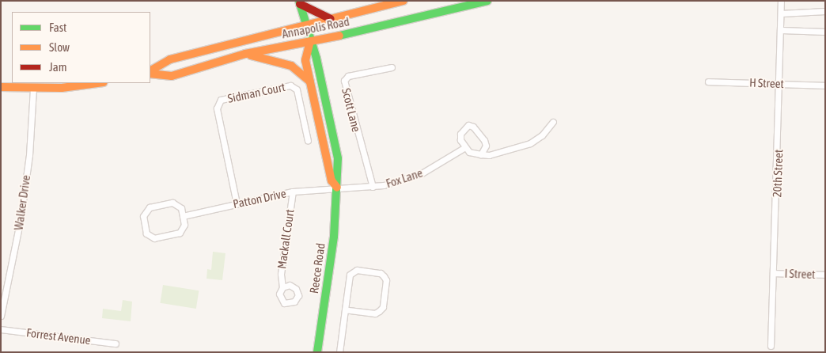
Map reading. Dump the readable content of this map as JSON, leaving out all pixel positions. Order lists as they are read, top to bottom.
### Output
{
  "streets": {
    "main road": ["Annapolis Road", "Reece Road"],
    "street": [
      "H Street",
      "Sidman Court",
      "Scott Lane",
      "20th Street",
      "Fox Lane",
      "Patton Drive",
      "Walker Drive",
      "Mackall Court",
      "I Street",
      "Forrest Avenue"
    ]
  },
  "crossings": [
    ["Annapolis Road", "Reece Road"],
    ["H Street", "20th Street"],
    ["Sidman Court", "Patton Drive"],
    ["Scott Lane", "Fox Lane"],
    ["20th Street", "I Street"],
    ["Fox Lane", "Patton Drive"],
    ["Fox Lane", "Reece Road"],
    ["Patton Drive", "Mackall Court"],
    ["Patton Drive", "Reece Road"]
  ],
  "legend": ["Fast", "Slow", "Jam"]
}
